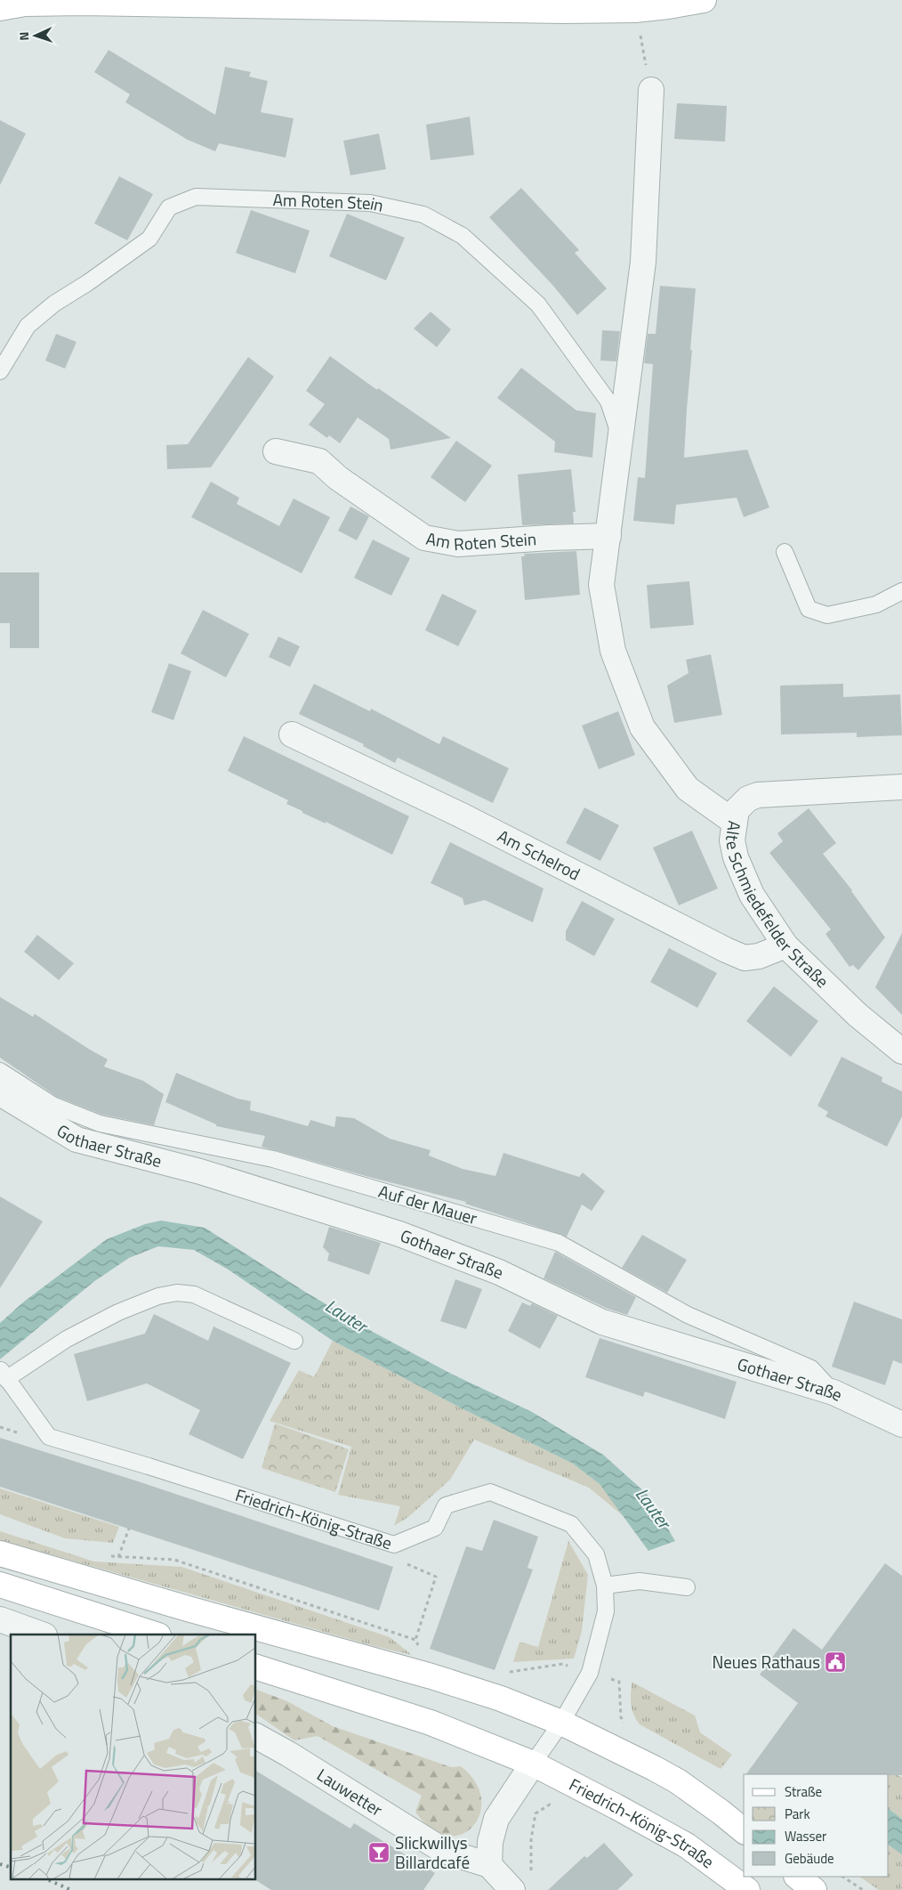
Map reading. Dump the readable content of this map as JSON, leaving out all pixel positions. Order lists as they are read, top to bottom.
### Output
{
  "streets": {
    "main road": ["Friedrich-König-Straße"],
    "street": [
      "Am Roten Stein",
      "Am Schelrod",
      "Alte Schmiedefelder Straße",
      "Gothaer Straße",
      "Lauwetter"
    ],
    "lane": ["Auf der Mauer"]
  },
  "crossings": [
    ["Am Roten Stein", "Alte Schmiedefelder Straße"],
    ["Am Schelrod", "Alte Schmiedefelder Straße"],
    ["Gothaer Straße", "Auf der Mauer"]
  ],
  "water": ["Lauter"],
  "places": {
    "public building": ["Neues Rathaus"],
    "bar": ["Slickwillys Billardcafé"]
  },
  "legend": [
    "Straße",
    "Park",
    "Wasser",
    "Gebäude"
  ],
  "north": "left"
}
